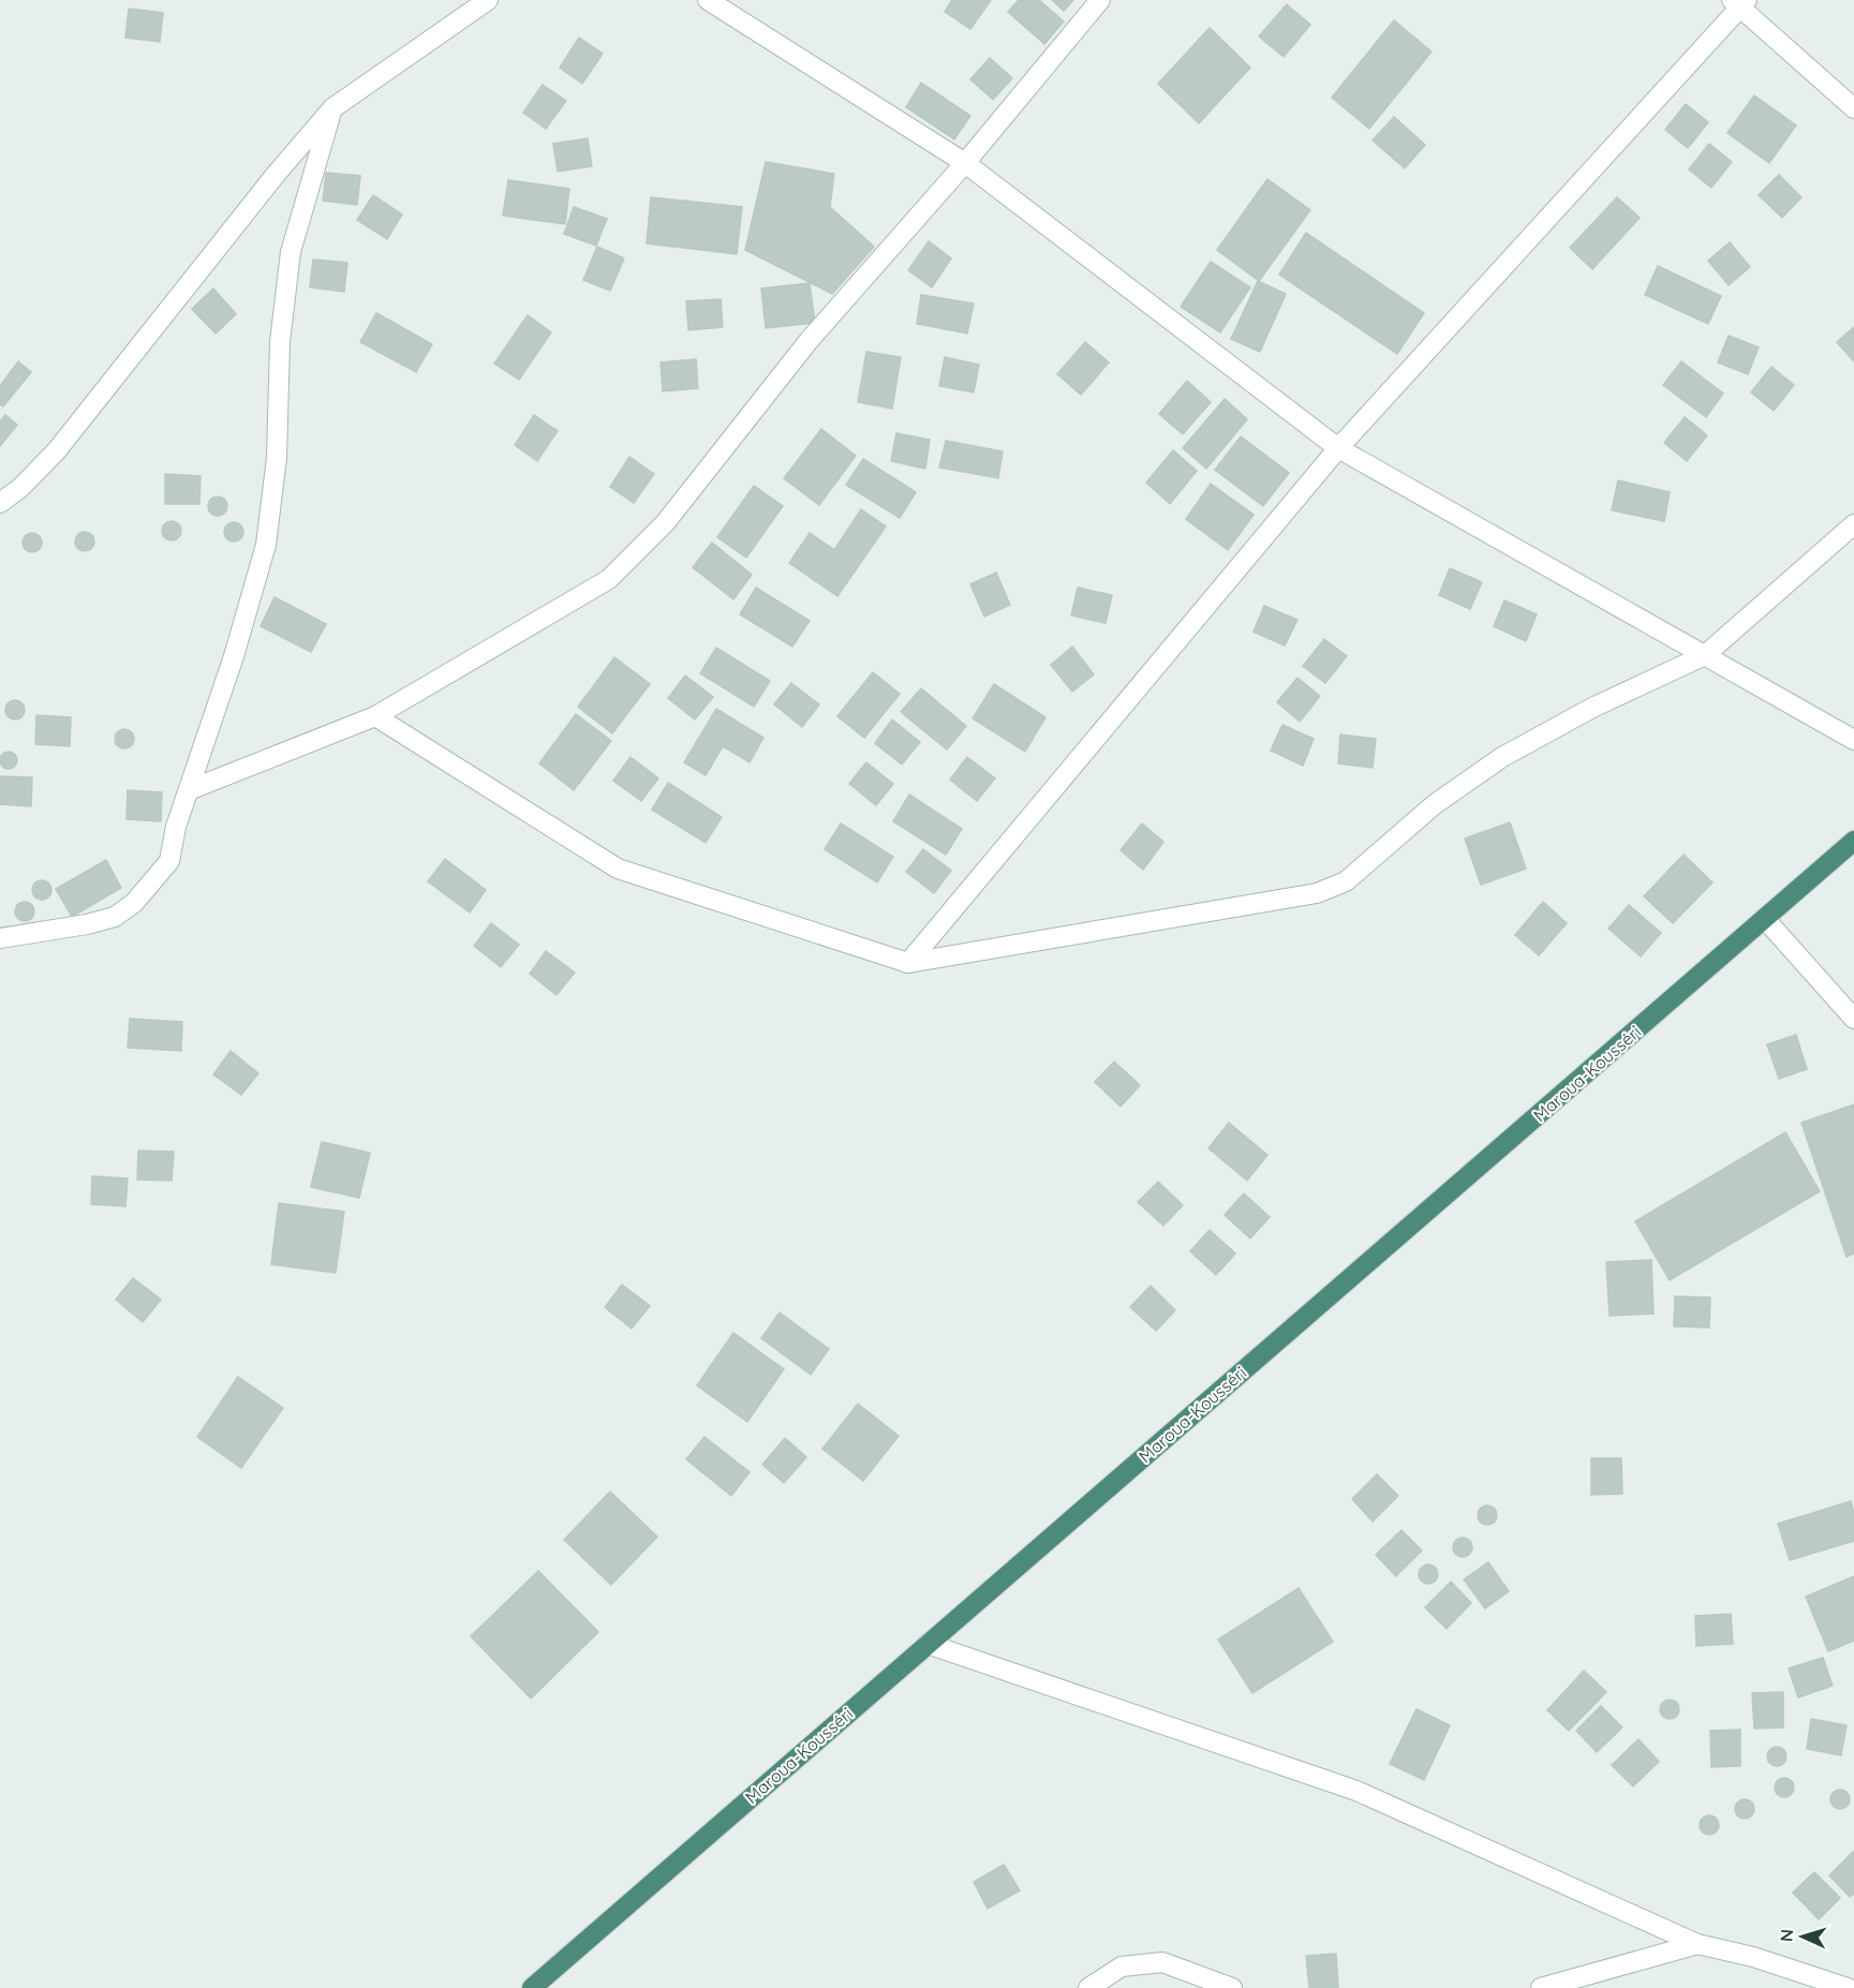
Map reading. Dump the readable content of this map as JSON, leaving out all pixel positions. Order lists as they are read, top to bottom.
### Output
{
  "streets": {
    "highway": ["Maroua-Kousséri"]
  },
  "north": "left"
}
